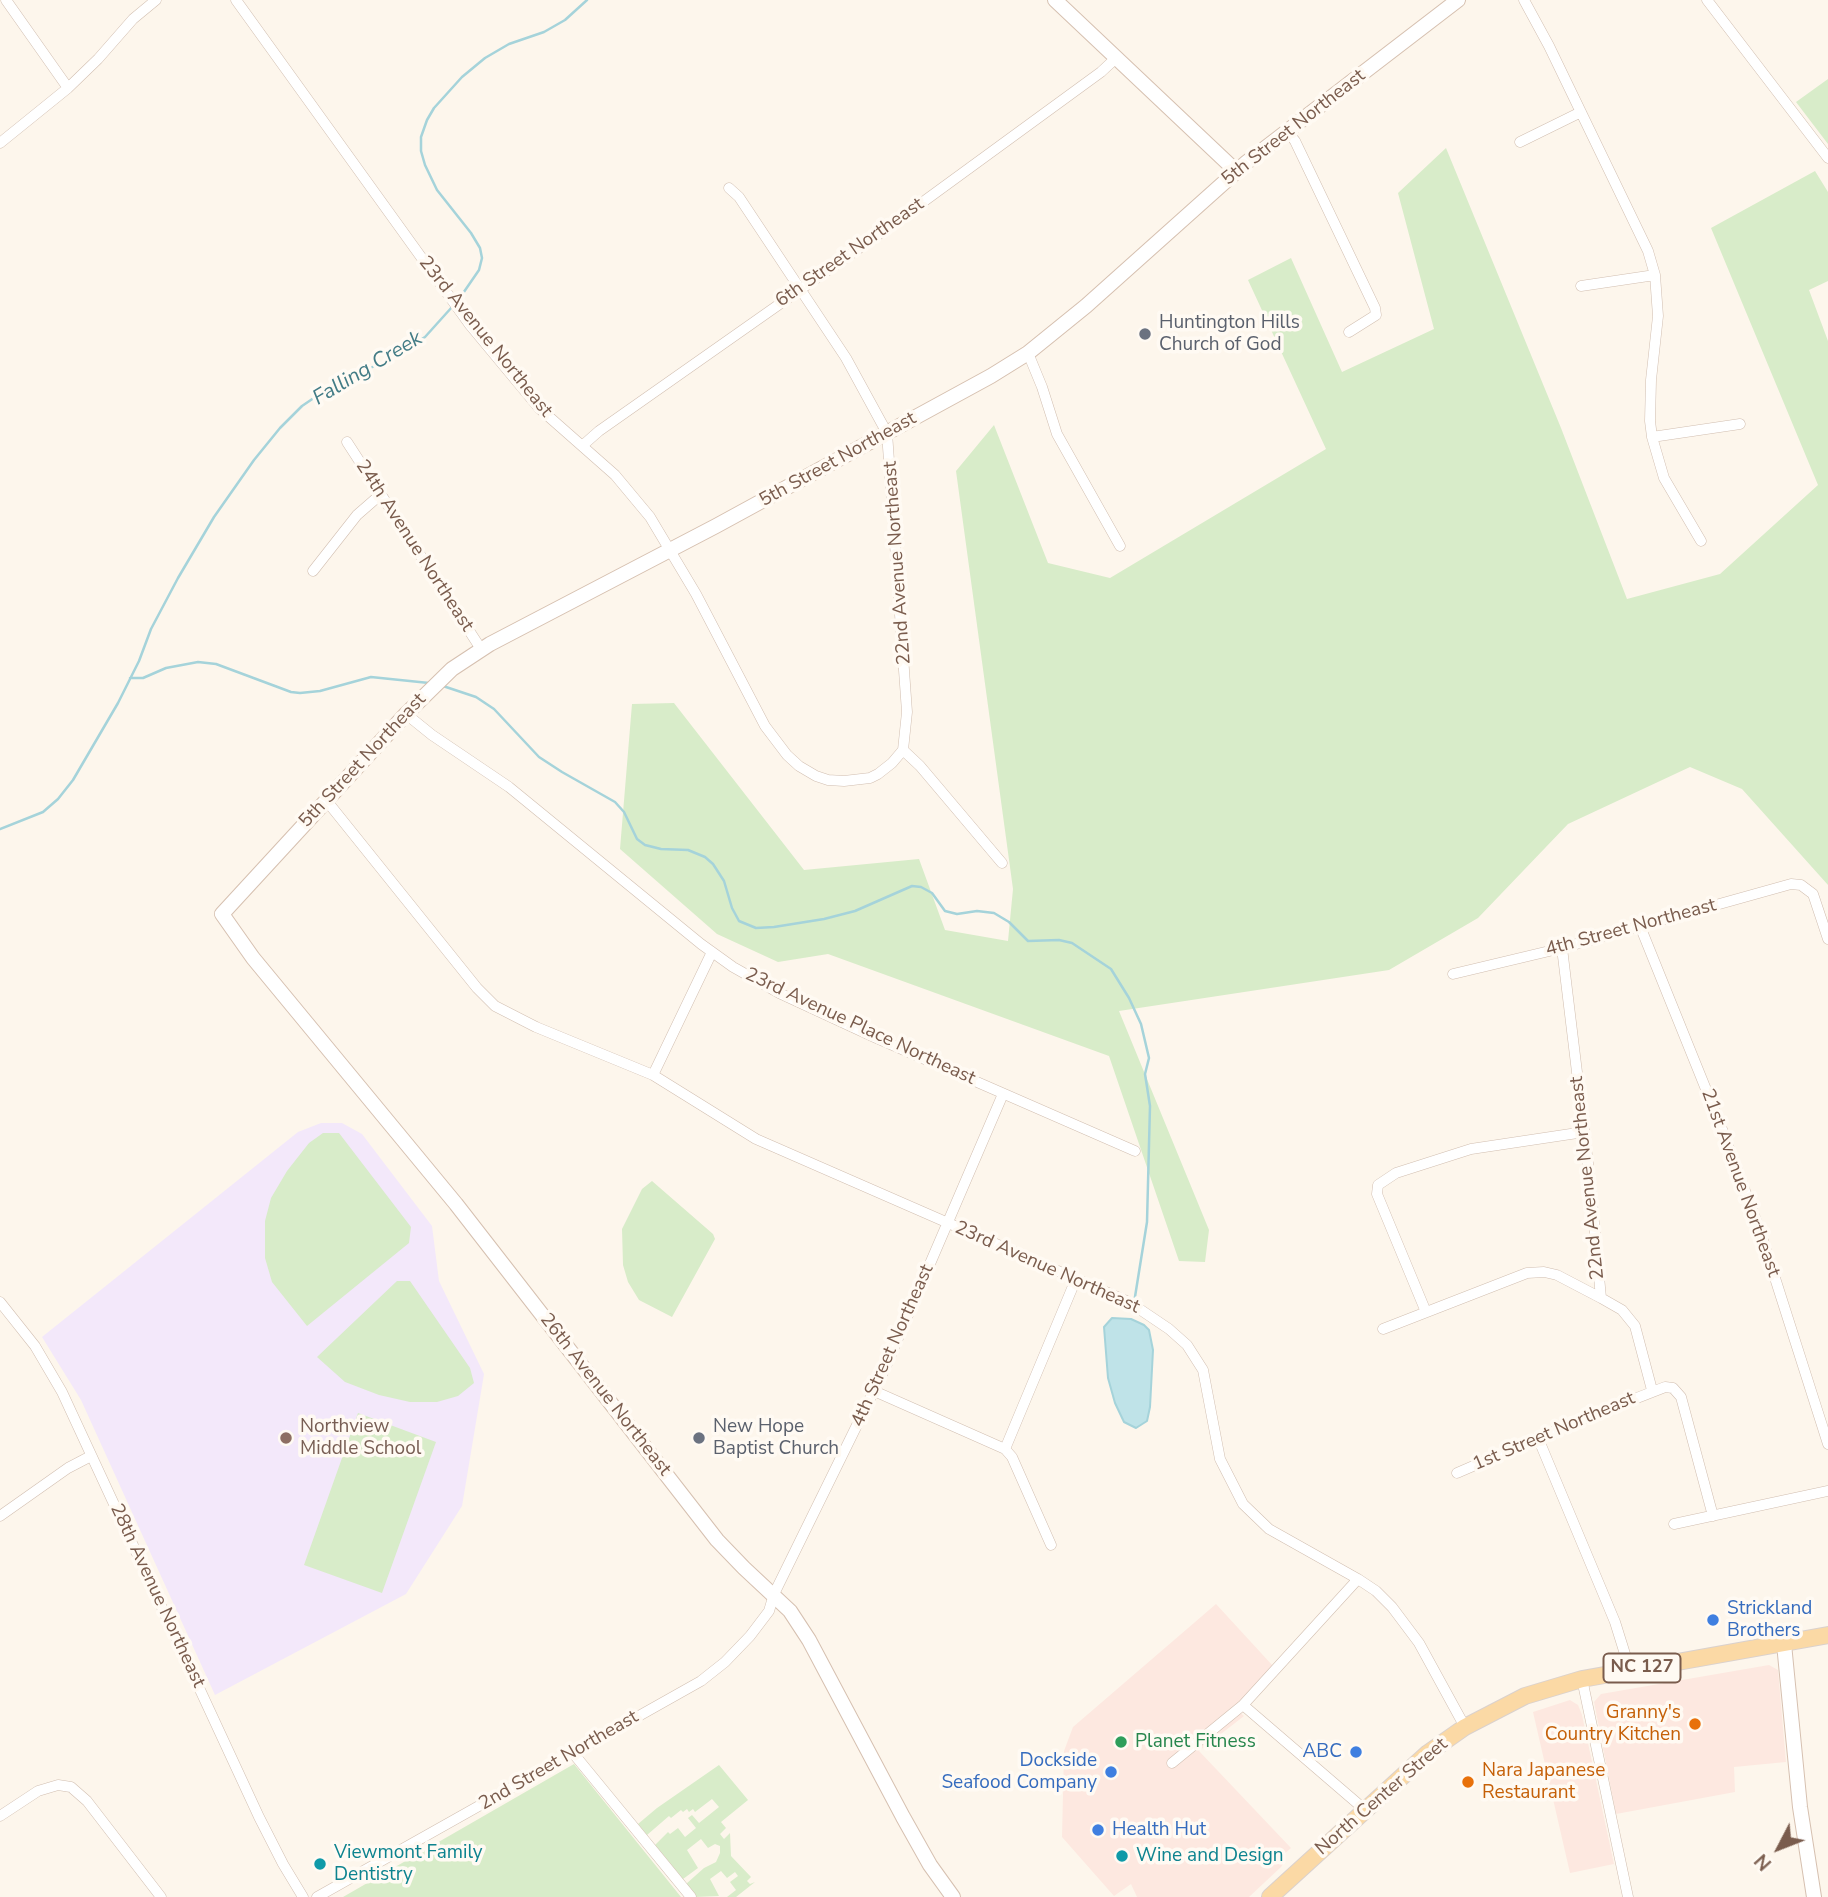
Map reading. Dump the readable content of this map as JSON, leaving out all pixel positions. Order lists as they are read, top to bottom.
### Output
{
  "streets": {
    "main road": ["NC 127", "North Center Street"],
    "street": [
      "5th Street Northeast",
      "6th Street Northeast",
      "23rd Avenue Northeast",
      "24th Avenue Northeast",
      "22nd Avenue Northeast",
      "4th Street Northeast",
      "23rd Avenue Place Northeast",
      "21st Avenue Northeast",
      "26th Avenue Northeast",
      "1st Street Northeast",
      "28th Avenue Northeast",
      "2nd Street Northeast"
    ]
  },
  "crossings": [
    ["5th Street Northeast", "23rd Avenue Northeast"],
    ["5th Street Northeast", "24th Avenue Northeast"],
    ["5th Street Northeast", "22nd Avenue Northeast"],
    ["5th Street Northeast", "23rd Avenue Place Northeast"],
    ["5th Street Northeast", "26th Avenue Northeast"],
    ["6th Street Northeast", "23rd Avenue Northeast"],
    ["6th Street Northeast", "22nd Avenue Northeast"],
    ["23rd Avenue Northeast", "22nd Avenue Northeast"],
    ["23rd Avenue Northeast", "4th Street Northeast"],
    ["23rd Avenue Northeast", "North Center Street"],
    ["22nd Avenue Northeast", "4th Street Northeast"],
    ["22nd Avenue Northeast", "1st Street Northeast"],
    ["4th Street Northeast", "23rd Avenue Place Northeast"],
    ["4th Street Northeast", "21st Avenue Northeast"],
    ["4th Street Northeast", "26th Avenue Northeast"],
    ["4th Street Northeast", "2nd Street Northeast"],
    ["26th Avenue Northeast", "2nd Street Northeast"]
  ],
  "water": ["Falling Creek"],
  "places": [
    "Huntington Hills Church of God",
    "Northview Middle School",
    "New Hope Baptist Church",
    "Strickland Brothers",
    "Granny's Country Kitchen",
    "Planet Fitness",
    "ABC",
    "Dockside Seafood Company",
    "Nara Japanese Restaurant",
    "Health Hut",
    "Wine and Design",
    "Viewmont Family Dentistry"
  ],
  "north": "bottom left"
}
